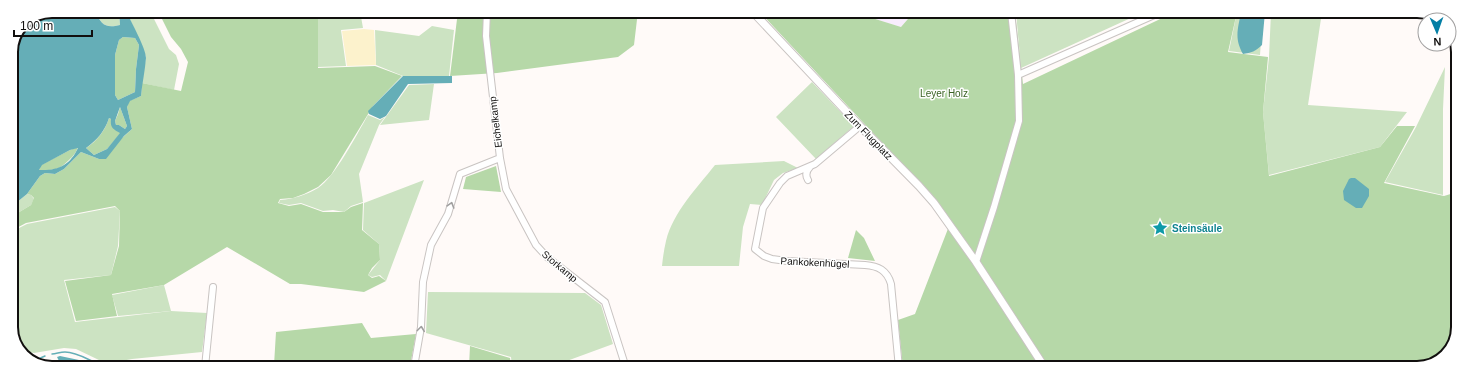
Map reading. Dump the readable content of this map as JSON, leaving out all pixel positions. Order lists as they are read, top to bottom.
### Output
{
  "streets": {
    "street": [
      "Eichelkamp",
      "Zum Flugplatz",
      "Pankokenhügel",
      "Storkamp"
    ]
  },
  "crossings": [
    ["Eichelkamp", "Storkamp"],
    ["Zum Flugplatz", "Pankokenhügel"]
  ],
  "one_way": ["Eichelkamp"],
  "parks": ["Leyer Holz"],
  "places": {
    "place": ["Steinsäule"]
  },
  "scale_bar": "100 m",
  "north": "bottom"
}
